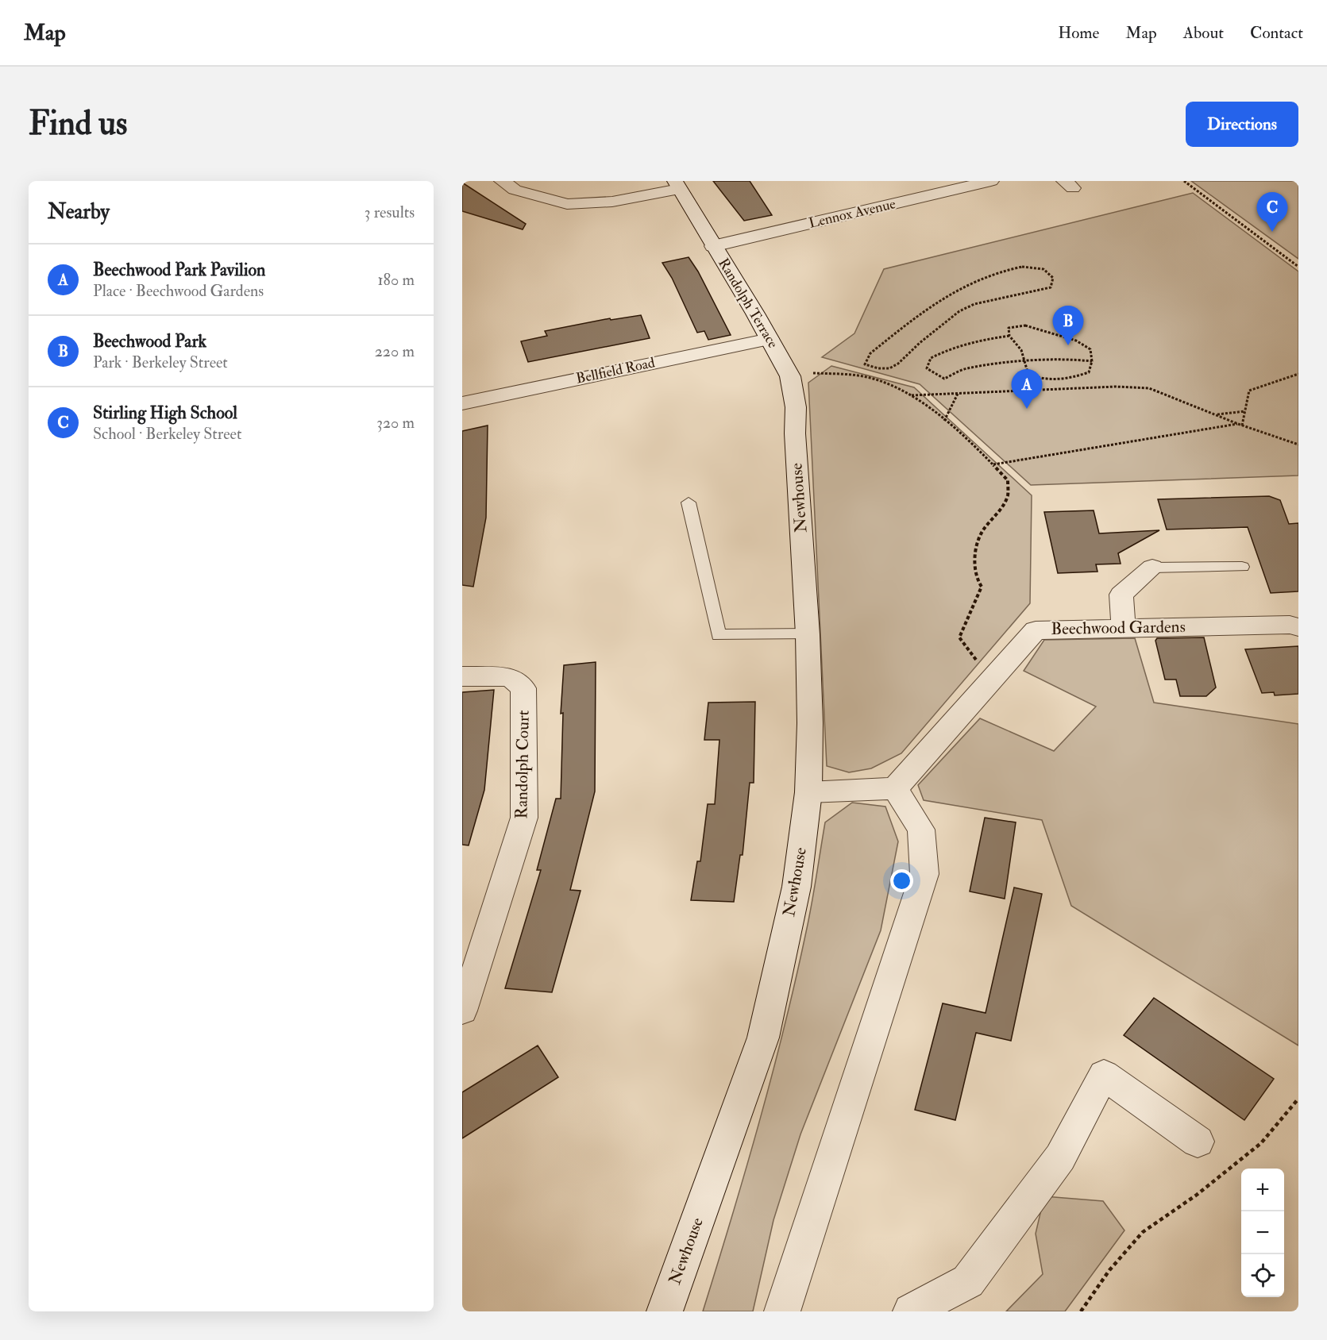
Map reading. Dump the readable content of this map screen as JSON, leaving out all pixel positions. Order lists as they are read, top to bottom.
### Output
{
  "streets": {
    "street": [
      "Lennox Avenue",
      "Randolph Terrace",
      "Bellfield Road",
      "Newhouse",
      "Beechwood Gardens",
      "Randolph Court"
    ]
  },
  "crossings": [
    ["Lennox Avenue", "Randolph Terrace"],
    ["Randolph Terrace", "Bellfield Road"],
    ["Randolph Terrace", "Newhouse"]
  ],
  "page": {
    "header": "Map",
    "nav": [
      "Home",
      "Map",
      "About",
      "Contact"
    ],
    "buttons": "Directions",
    "title": "Find us",
    "heading": ["Nearby", "3 results"],
    "pins": ["C", "B", "A"],
    "list": [
      {
        "mark": "A",
        "name": "Beechwood Park Pavilion",
        "note": "Place · Beechwood Gardens",
        "value": "180 m"
      },
      {
        "mark": "B",
        "name": "Beechwood Park",
        "note": "Park · Berkeley Street",
        "value": "220 m"
      },
      {
        "mark": "C",
        "name": "Stirling High School",
        "note": "School · Berkeley Street",
        "value": "320 m"
      }
    ],
    "map_buttons": ["+", "−"]
  }
}
